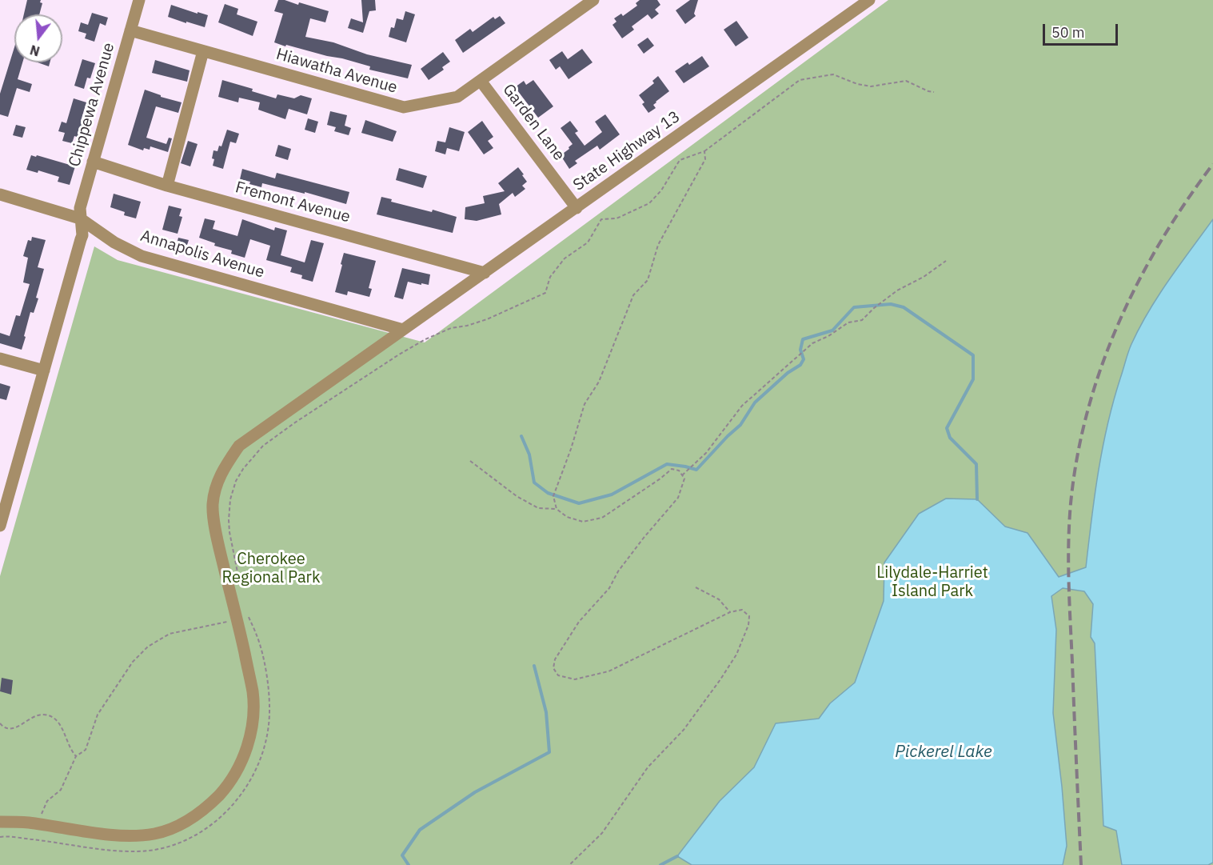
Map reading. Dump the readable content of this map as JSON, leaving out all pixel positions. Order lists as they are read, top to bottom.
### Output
{
  "streets": {
    "street": [
      "Hiawatha Avenue",
      "Chippewa Avenue",
      "Garden Lane",
      "State Highway 13",
      "Fremont Avenue",
      "Annapolis Avenue"
    ]
  },
  "crossings": [
    ["Hiawatha Avenue", "Chippewa Avenue"],
    ["Hiawatha Avenue", "Garden Lane"],
    ["Chippewa Avenue", "Fremont Avenue"],
    ["Chippewa Avenue", "Annapolis Avenue"],
    ["Garden Lane", "State Highway 13"],
    ["State Highway 13", "Fremont Avenue"],
    ["State Highway 13", "Annapolis Avenue"]
  ],
  "water": ["Pickerel Lake"],
  "parks": ["Cherokee Regional Park", "Lilydale-Harriet Island Park"],
  "scale_bar": "50 m",
  "north": "bottom"
}
